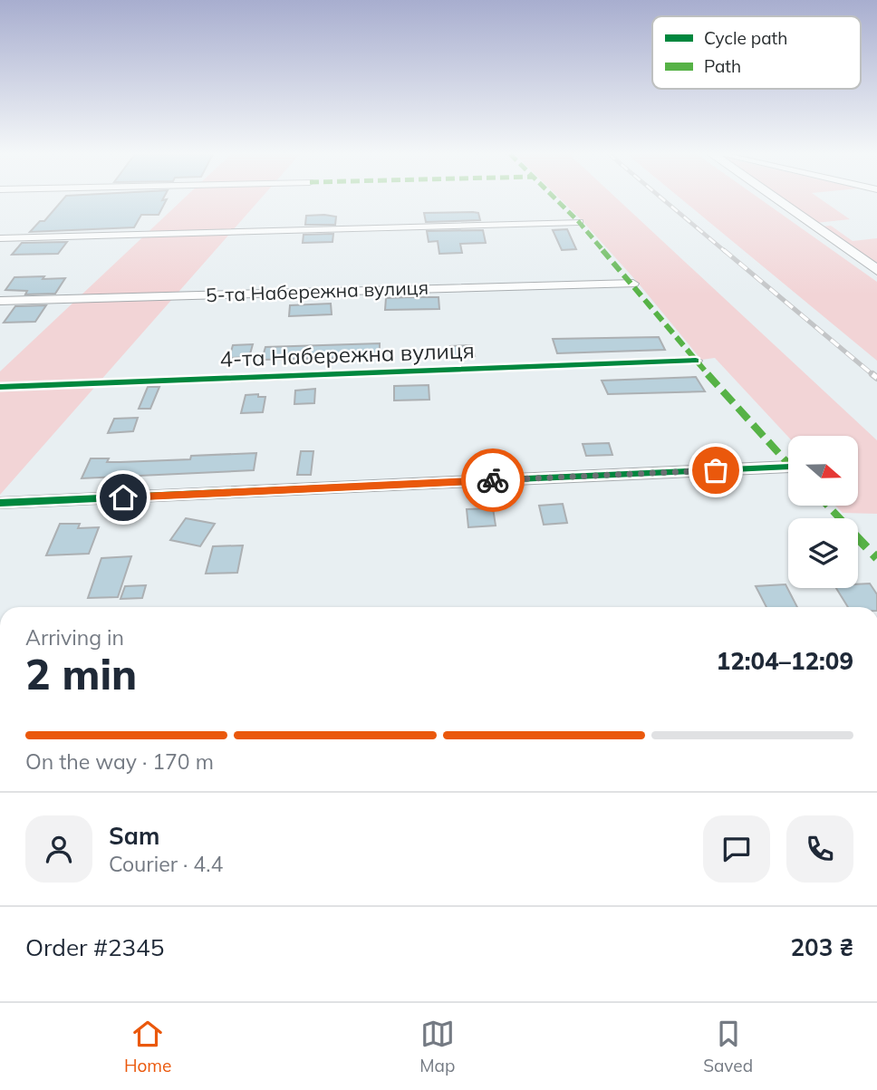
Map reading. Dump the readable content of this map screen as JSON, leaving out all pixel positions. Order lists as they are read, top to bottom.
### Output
{
  "streets": {
    "street": ["5-та Набережна вулиця", "4-та Набережна вулиця"]
  },
  "legend": ["Cycle path", "Path"],
  "north": "right",
  "page": {
    "heading": ["2 min", "Arriving in", "12:04–12:09"],
    "panel": [
      "Sam",
      "Courier · 4.4",
      "Order #2345",
      "203 ₴"
    ],
    "bar": "On the way · 170 m",
    "tabs": ["Home", "Map", "Saved"]
  }
}
